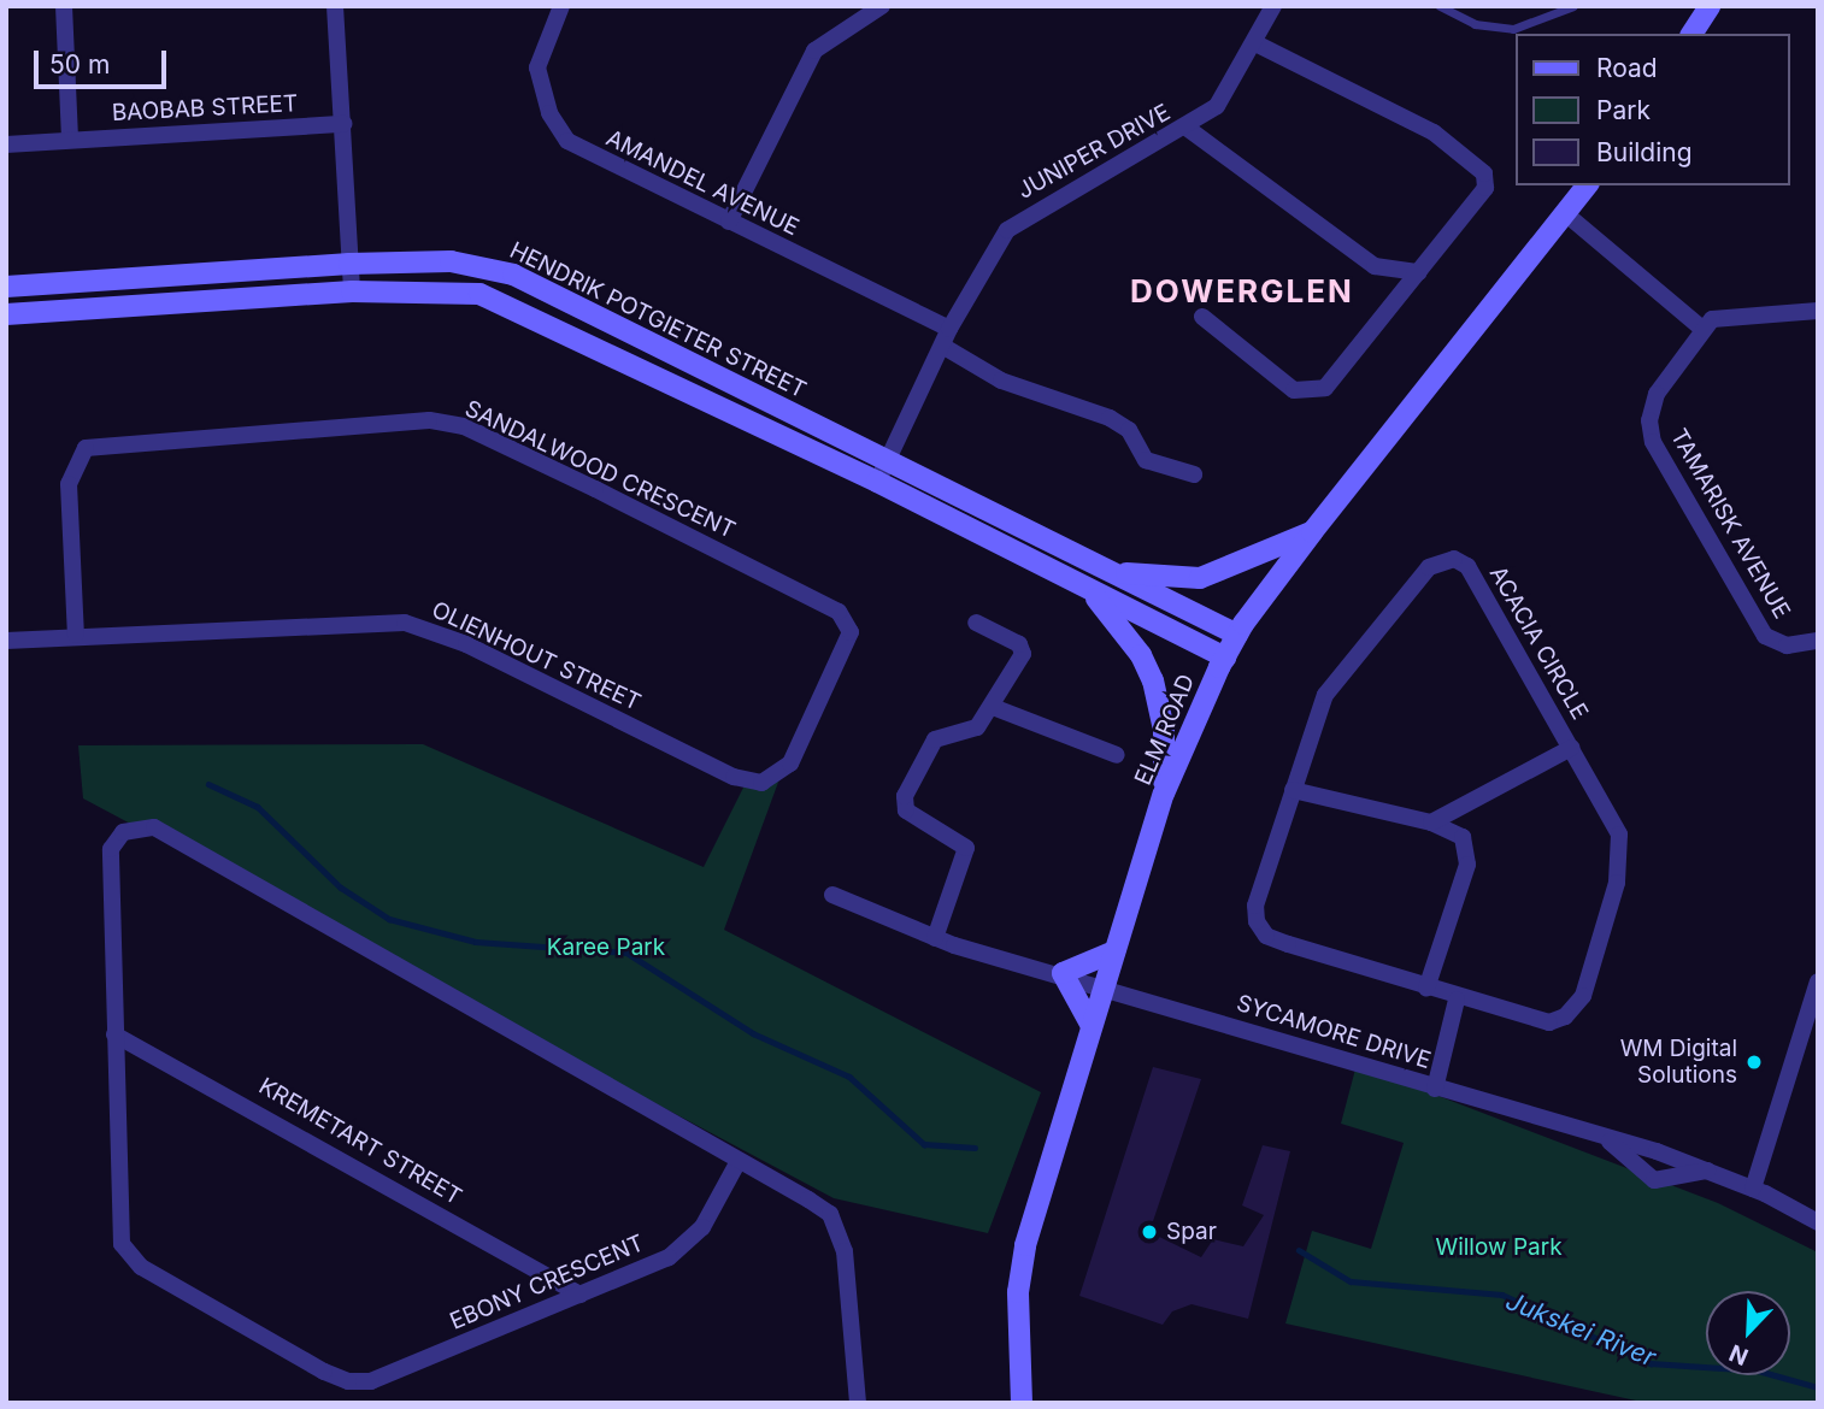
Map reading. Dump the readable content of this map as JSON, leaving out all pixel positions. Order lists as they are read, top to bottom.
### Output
{
  "streets": {
    "street": [
      "BAOBAB STREET",
      "JUNIPER DRIVE",
      "AMANDEL AVENUE",
      "HENDRIK POTGIETER STREET",
      "SANDALWOOD CRESCENT",
      "TAMARISK AVENUE",
      "ACACIA CIRCLE",
      "OLIENHOUT STREET",
      "ELM ROAD",
      "SYCAMORE DRIVE",
      "KREMETART STREET",
      "EBONY CRESCENT"
    ]
  },
  "crossings": [
    ["JUNIPER DRIVE", "AMANDEL AVENUE"],
    ["JUNIPER DRIVE", "HENDRIK POTGIETER STREET"],
    ["HENDRIK POTGIETER STREET", "ELM ROAD"],
    ["SANDALWOOD CRESCENT", "OLIENHOUT STREET"],
    ["ELM ROAD", "SYCAMORE DRIVE"],
    ["KREMETART STREET", "EBONY CRESCENT"]
  ],
  "districts": ["DOWERGLEN"],
  "water": ["Jukskei River"],
  "parks": ["Karee Park", "Willow Park"],
  "places": ["WM Digital Solutions", "Spar"],
  "legend": ["Road", "Park", "Building"],
  "scale_bar": "50 m",
  "north": "bottom left"
}
